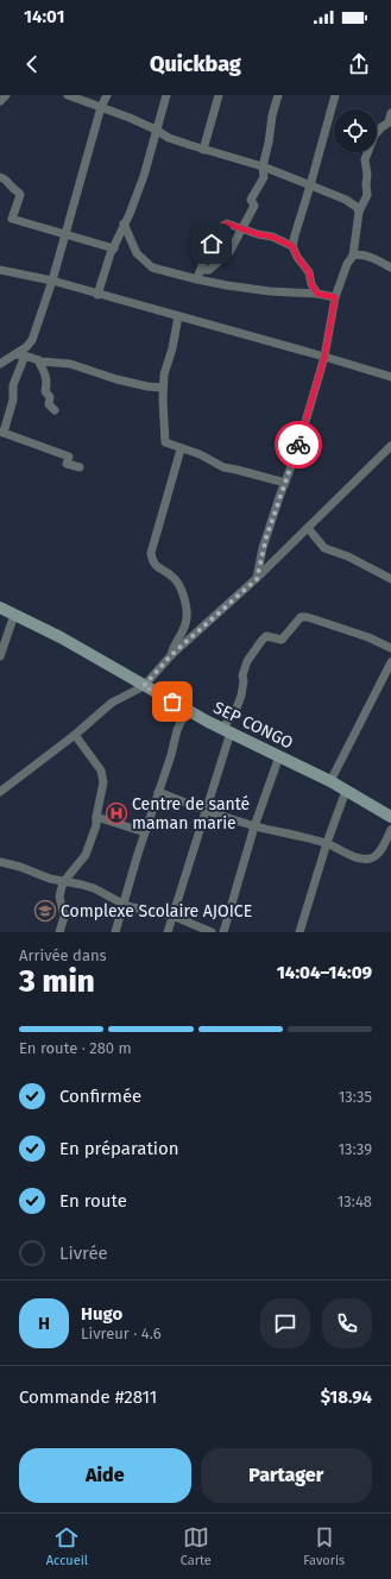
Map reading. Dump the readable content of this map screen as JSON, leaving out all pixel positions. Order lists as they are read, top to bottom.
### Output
{
  "streets": {
    "street": ["SEP CONGO"]
  },
  "places": {
    "hospital": ["Centre de santé maman marie"],
    "school or university": ["Complexe Scolaire AJOICE"]
  },
  "page": {
    "status": "14:01",
    "header": "Quickbag",
    "heading": ["3 min", "Arrivée dans", "14:04–14:09"],
    "panel": [
      "Hugo",
      "Livreur · 4.6",
      "Commande #2811",
      "$18.94"
    ],
    "bar": "En route · 280 m",
    "list": [
      ["Confirmée", "13:35"],
      ["En préparation", "13:39"],
      ["En route", "13:48"],
      "Livrée"
    ],
    "round": "H",
    "buttons": ["Aide", "Partager"],
    "tabs": ["Accueil", "Carte", "Favoris"]
  }
}
